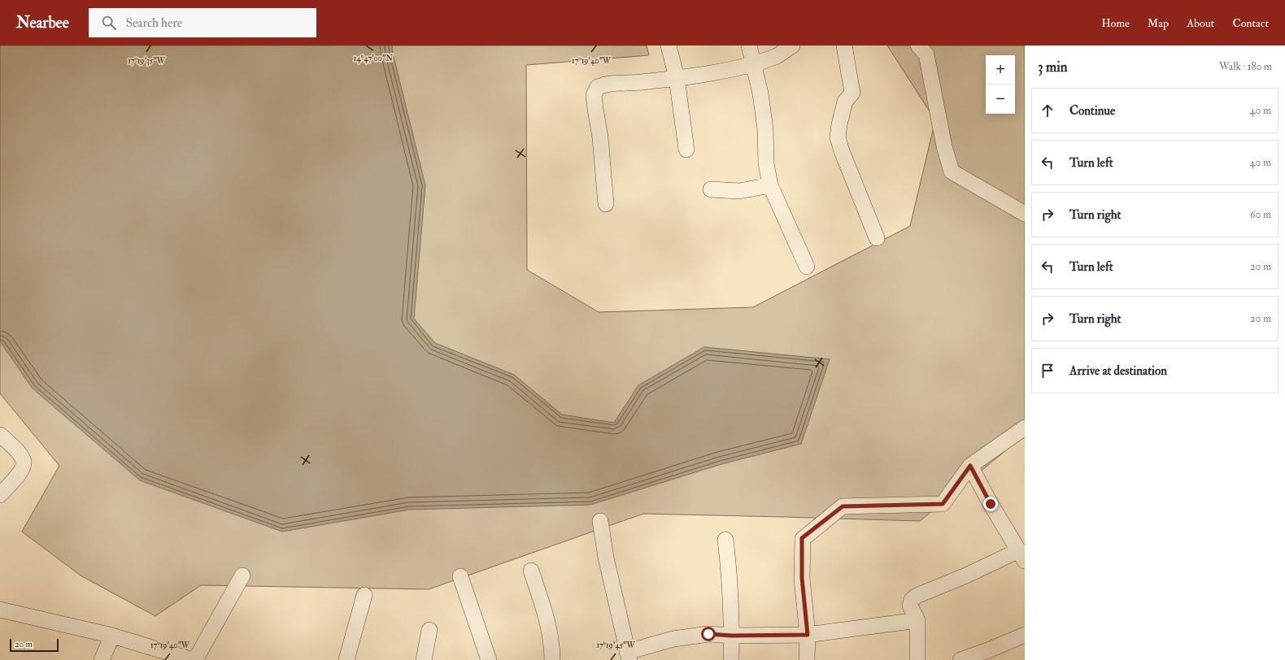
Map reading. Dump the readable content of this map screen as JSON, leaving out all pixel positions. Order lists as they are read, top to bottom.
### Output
{
  "scale_bar": "20 m",
  "page": {
    "header": "Nearbee",
    "search": "Search here",
    "nav": [
      "Home",
      "Map",
      "About",
      "Contact"
    ],
    "heading": ["3 min", "Walk · 180 m"],
    "map_buttons": ["+", "−"],
    "list": [
      ["Continue", "40 m"],
      ["Turn left", "40 m"],
      ["Turn right", "60 m"],
      ["Turn left", "20 m"],
      ["Turn right", "20 m"],
      "Arrive at destination"
    ],
    "scale": "20 m"
  },
  "coordinates": [
    "14°47'00\"N",
    "17°19'35\"W",
    "17°19'40\"W",
    "17°19'45\"W"
  ]
}
